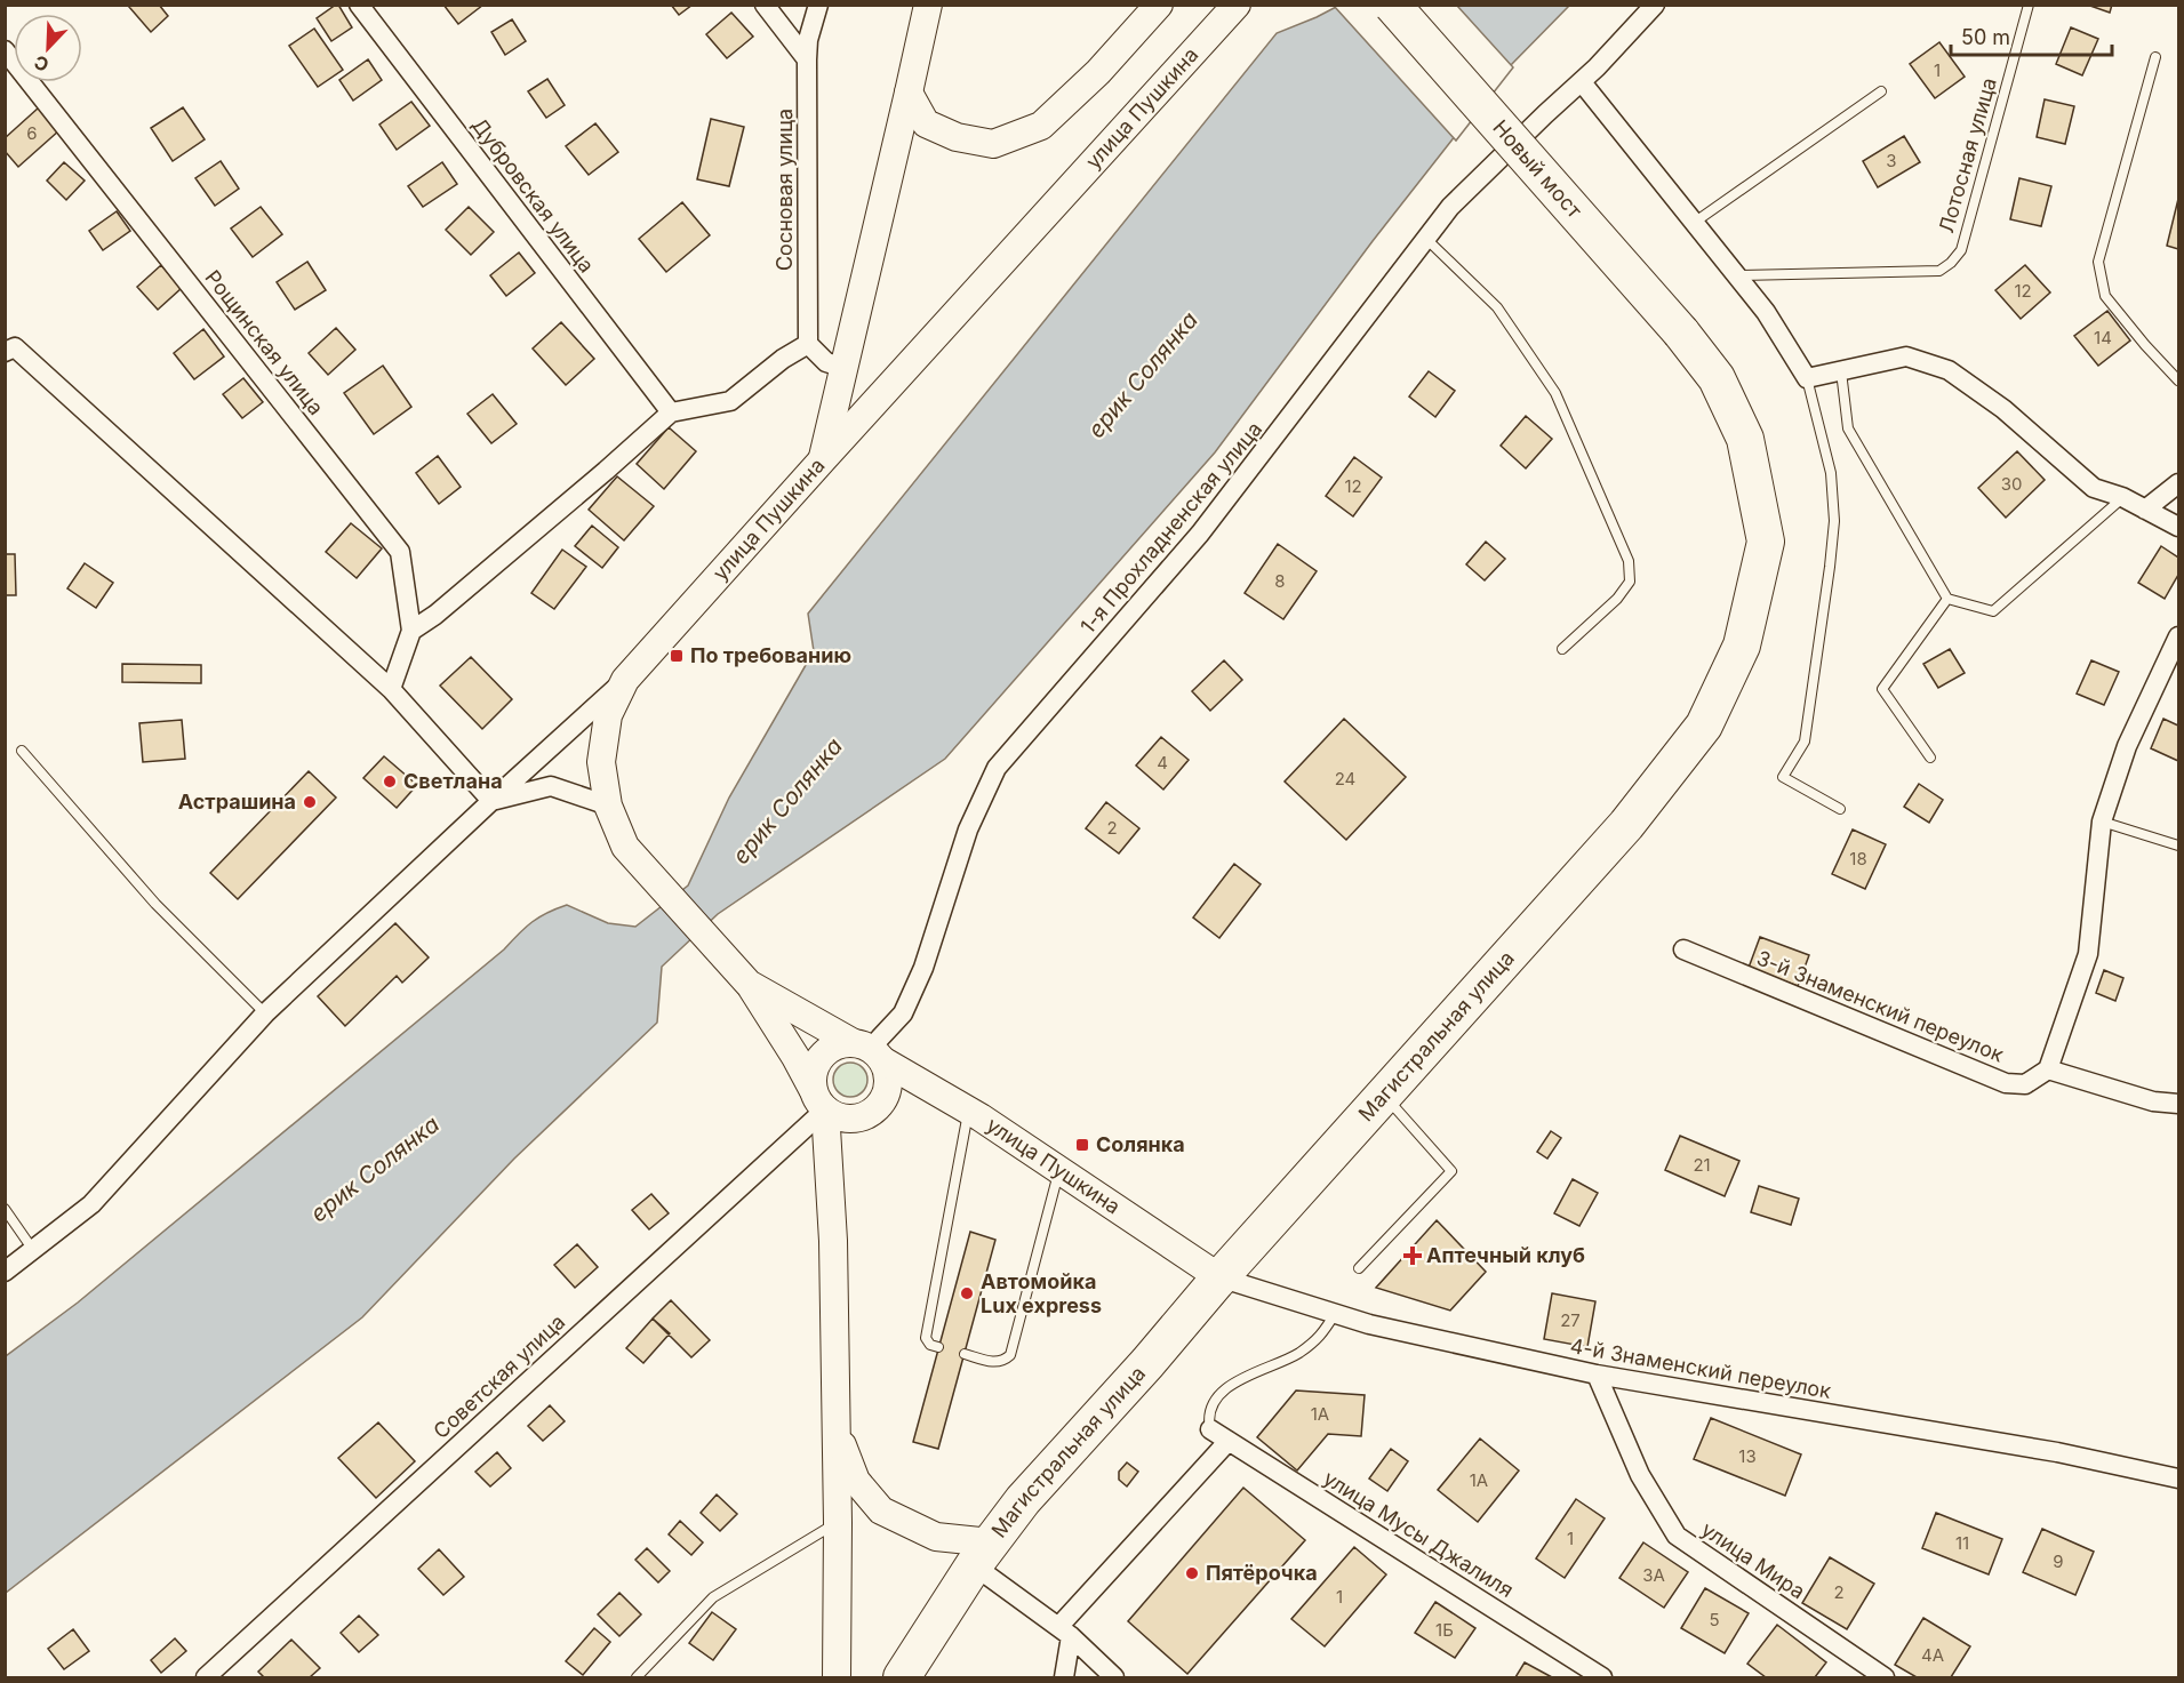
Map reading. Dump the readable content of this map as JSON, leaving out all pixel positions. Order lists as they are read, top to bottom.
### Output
{
  "streets": {
    "highway": ["Новый мост", "Магистральная улица"],
    "main road": ["улица Пушкина"],
    "street": [
      "Сосновая улица",
      "Дубровская улица",
      "Рощинская улица",
      "1-я Прохладненская улица",
      "3-й Знаменский переулок",
      "4-й Знаменский переулок",
      "Советская улица",
      "улица Мусы Джалиля",
      "улица Мира"
    ],
    "lane": ["Лотосная улица"]
  },
  "crossings": [
    ["улица Пушкина", "1-я Прохладненская улица"],
    ["улица Пушкина", "Магистральная улица"],
    ["улица Пушкина", "4-й Знаменский переулок"],
    ["улица Пушкина", "Советская улица"],
    ["Новый мост", "Магистральная улица"],
    ["1-я Прохладненская улица", "Советская улица"],
    ["Магистральная улица", "4-й Знаменский переулок"],
    ["4-й Знаменский переулок", "улица Мира"]
  ],
  "water": ["ерик Солянка"],
  "places": {
    "transit": ["По требованию", "Солянка"],
    "other": [
      "Светлана",
      "Астрашина",
      "Автомойка Lux express",
      "Пятёрочка"
    ],
    "health": ["Аптечный клуб"]
  },
  "house_numbers": [
    "1",
    "6",
    "3",
    "12",
    "14",
    "30",
    "12",
    "8",
    "4",
    "24",
    "2",
    "18",
    "21",
    "27",
    "1А",
    "13",
    "1А",
    "1",
    "11",
    "9",
    "3А",
    "2",
    "1",
    "5",
    "1Б",
    "4А"
  ],
  "scale_bar": "50 m",
  "north": "bottom left"
}
